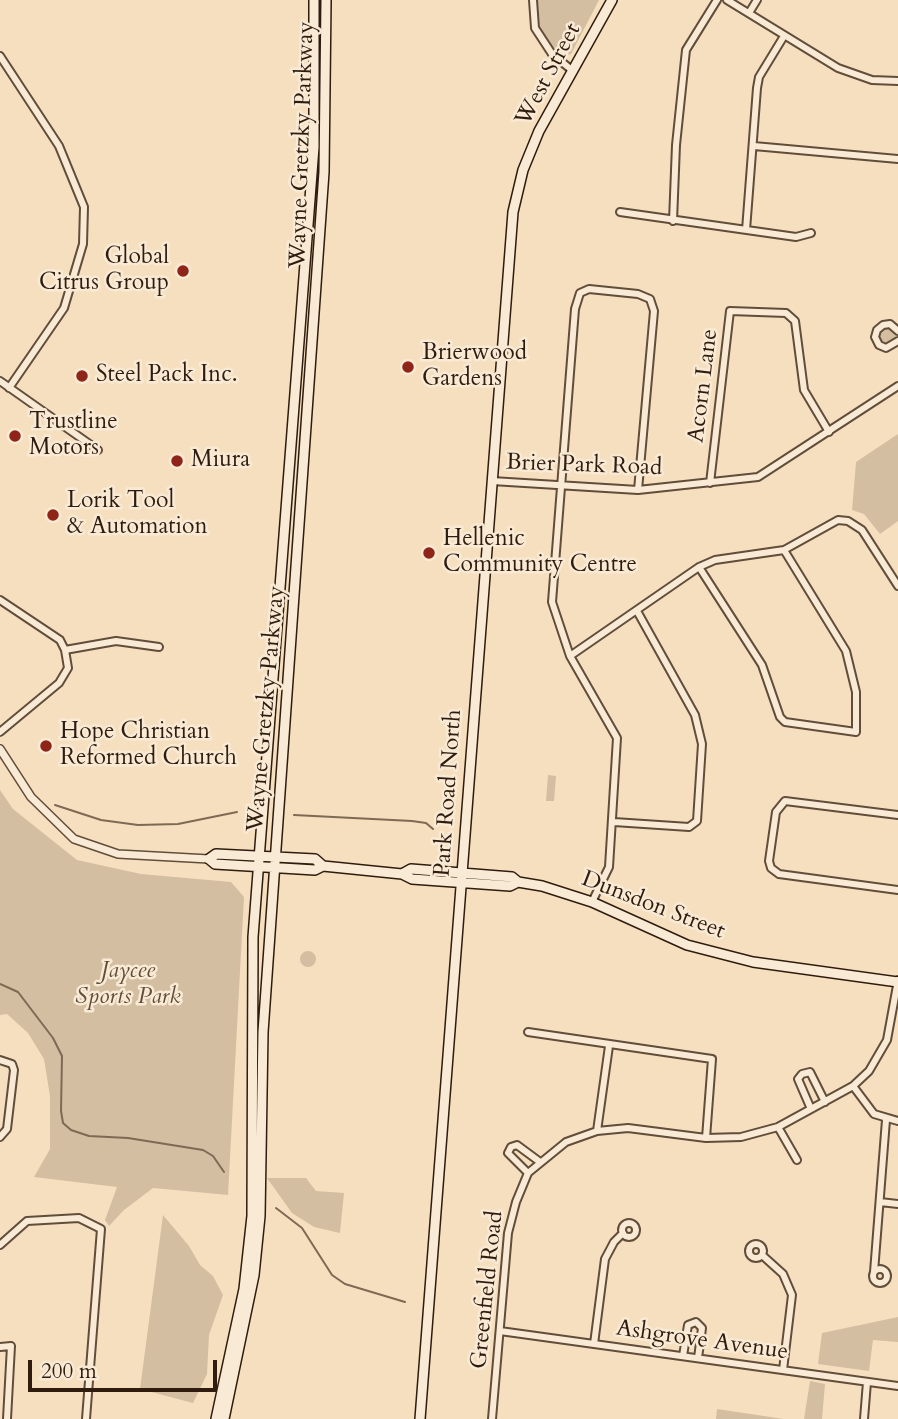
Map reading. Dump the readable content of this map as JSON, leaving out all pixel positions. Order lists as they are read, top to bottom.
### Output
{
  "streets": {
    "main road": [
      "West Street",
      "Wayne Gretzky Parkway",
      "Park Road North",
      "Dunsdon Street"
    ],
    "street": [
      "Acorn Lane",
      "Brier Park Road",
      "Greenfield Road",
      "Ashgrove Avenue"
    ]
  },
  "crossings": [
    ["West Street", "Park Road North"],
    ["Wayne Gretzky Parkway", "Dunsdon Street"],
    ["Acorn Lane", "Brier Park Road"],
    ["Brier Park Road", "Park Road North"],
    ["Park Road North", "Dunsdon Street"],
    ["Dunsdon Street", "Greenfield Road"],
    ["Greenfield Road", "Ashgrove Avenue"]
  ],
  "parks": ["Jaycee Sports Park"],
  "places": [
    "Global Citrus Group",
    "Brierwood Gardens",
    "Steel Pack Inc.",
    "Trustline Motors",
    "Miura",
    "Lorik Tool & Automation",
    "Hellenic Community Centre",
    "Hope Christian Reformed Church"
  ],
  "scale_bar": "200 m"
}
